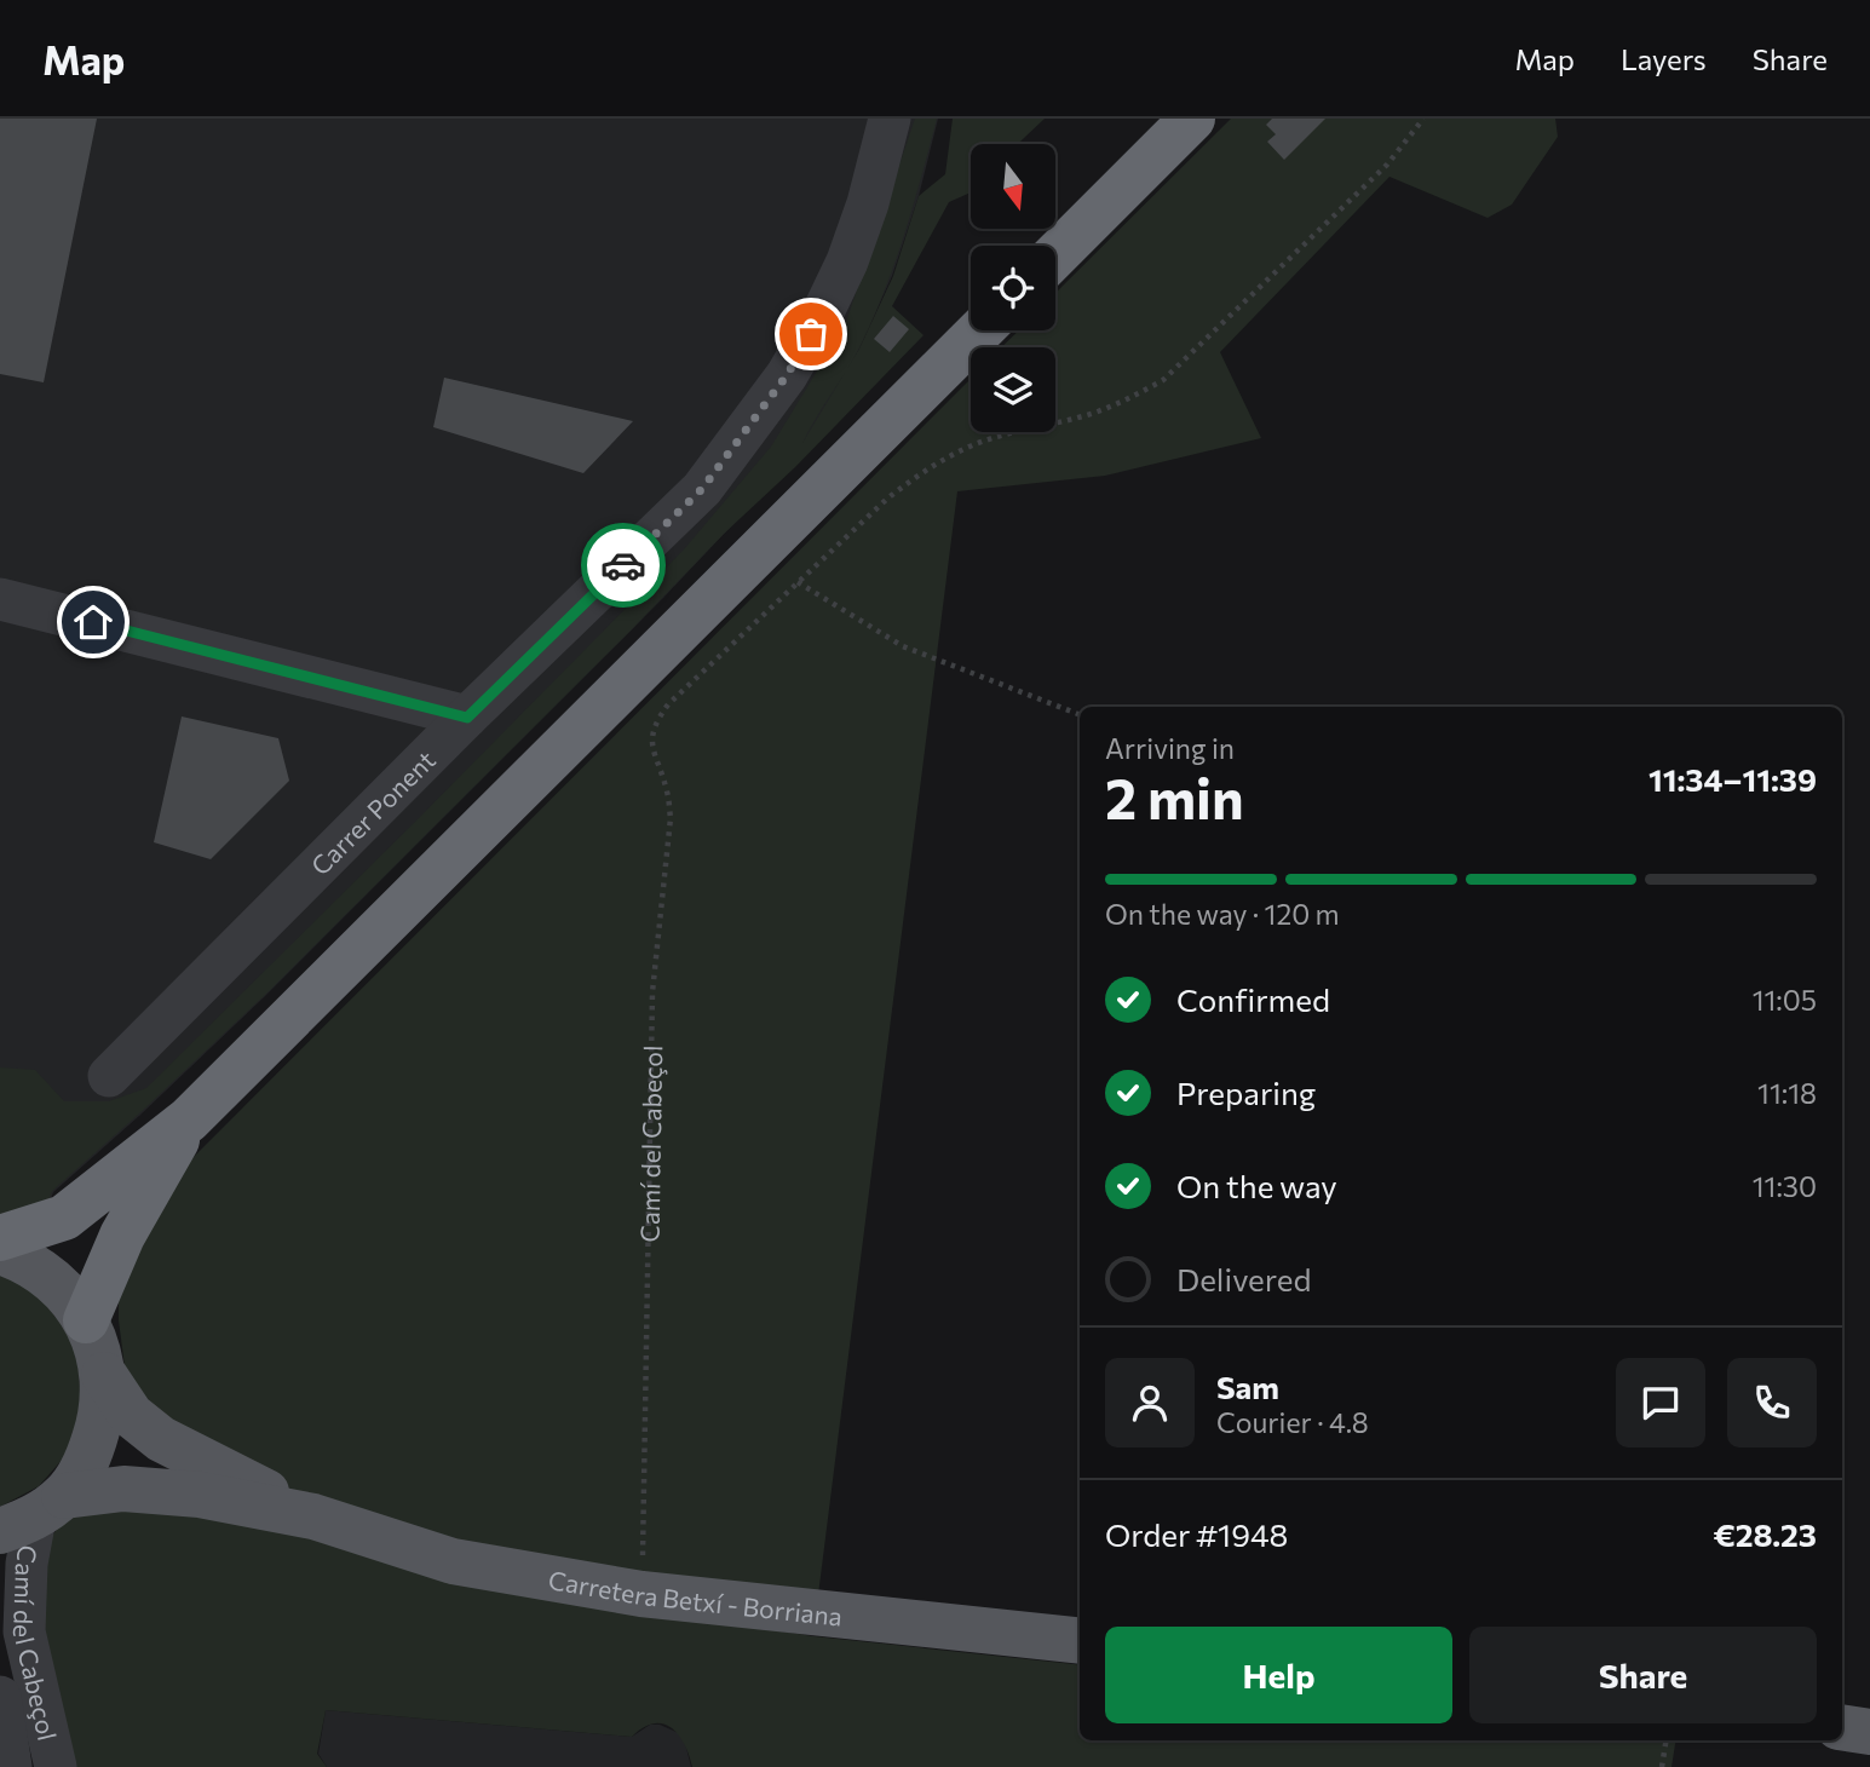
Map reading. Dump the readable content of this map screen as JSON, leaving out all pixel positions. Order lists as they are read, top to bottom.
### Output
{
  "streets": {
    "main road": ["Carretera Betxí - Borriana"],
    "street": ["Carrer Ponent", "Camí del Cabeçol"]
  },
  "crossings": [
    ["Camí del Cabeçol", "Carretera Betxí - Borriana"]
  ],
  "north": "bottom",
  "page": {
    "header": "Map",
    "nav": ["Map", "Layers", "Share"],
    "heading": ["2 min", "Arriving in", "11:34–11:39"],
    "panel": [
      "Sam",
      "Courier · 4.8",
      "Order #1948",
      "€28.23"
    ],
    "bar": "On the way · 120 m",
    "list": [
      ["Confirmed", "11:05"],
      ["Preparing", "11:18"],
      ["On the way", "11:30"],
      "Delivered"
    ],
    "buttons": ["Help", "Share"]
  }
}
